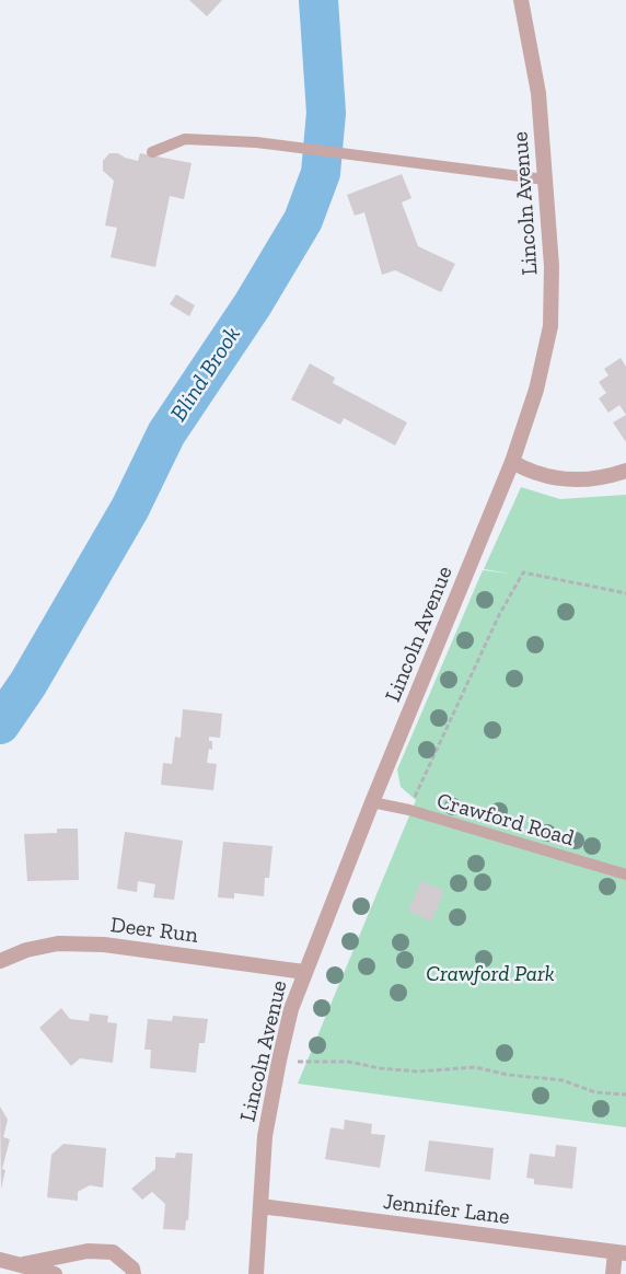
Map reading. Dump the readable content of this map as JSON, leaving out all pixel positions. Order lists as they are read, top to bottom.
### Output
{
  "streets": {
    "street": ["Lincoln Avenue", "Deer Run", "Jennifer Lane"],
    "lane": ["Crawford Road"]
  },
  "crossings": [
    ["Lincoln Avenue", "Crawford Road"],
    ["Lincoln Avenue", "Deer Run"],
    ["Lincoln Avenue", "Jennifer Lane"]
  ],
  "water": ["Blind Brook"],
  "parks": ["Crawford Park"]
}
